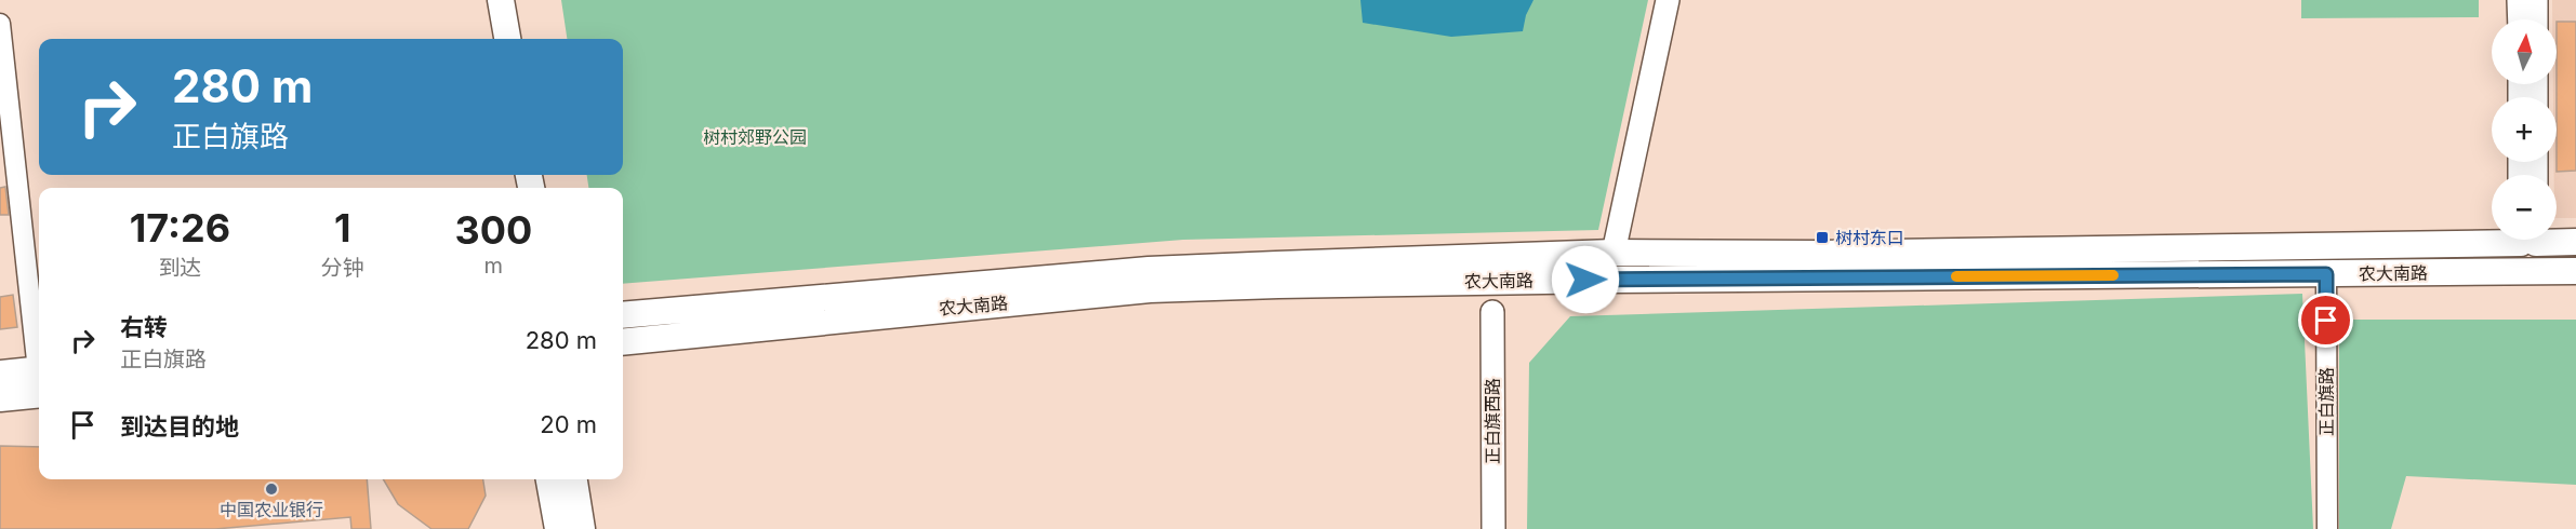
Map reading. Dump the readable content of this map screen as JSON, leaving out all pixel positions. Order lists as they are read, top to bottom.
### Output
{
  "streets": {
    "main road": ["农大南路"],
    "street": ["正白旗路", "正白旗西路"]
  },
  "crossings": [
    ["农大南路", "正白旗路"]
  ],
  "parks": ["树村郊野公园"],
  "places": {
    "transit": ["树村东口"],
    "other": ["中国农业银行"]
  },
  "north": "top",
  "page": {
    "map_buttons": ["+", "−"],
    "turn": ["280 m", "正白旗路"],
    "eta": [
      "17:26",
      "到达",
      "1",
      "分钟",
      "300",
      "m"
    ],
    "list": [
      {
        "name": "右转",
        "note": "正白旗路",
        "value": "280 m"
      },
      {
        "name": "到达目的地",
        "value": "20 m"
      }
    ]
  }
}
